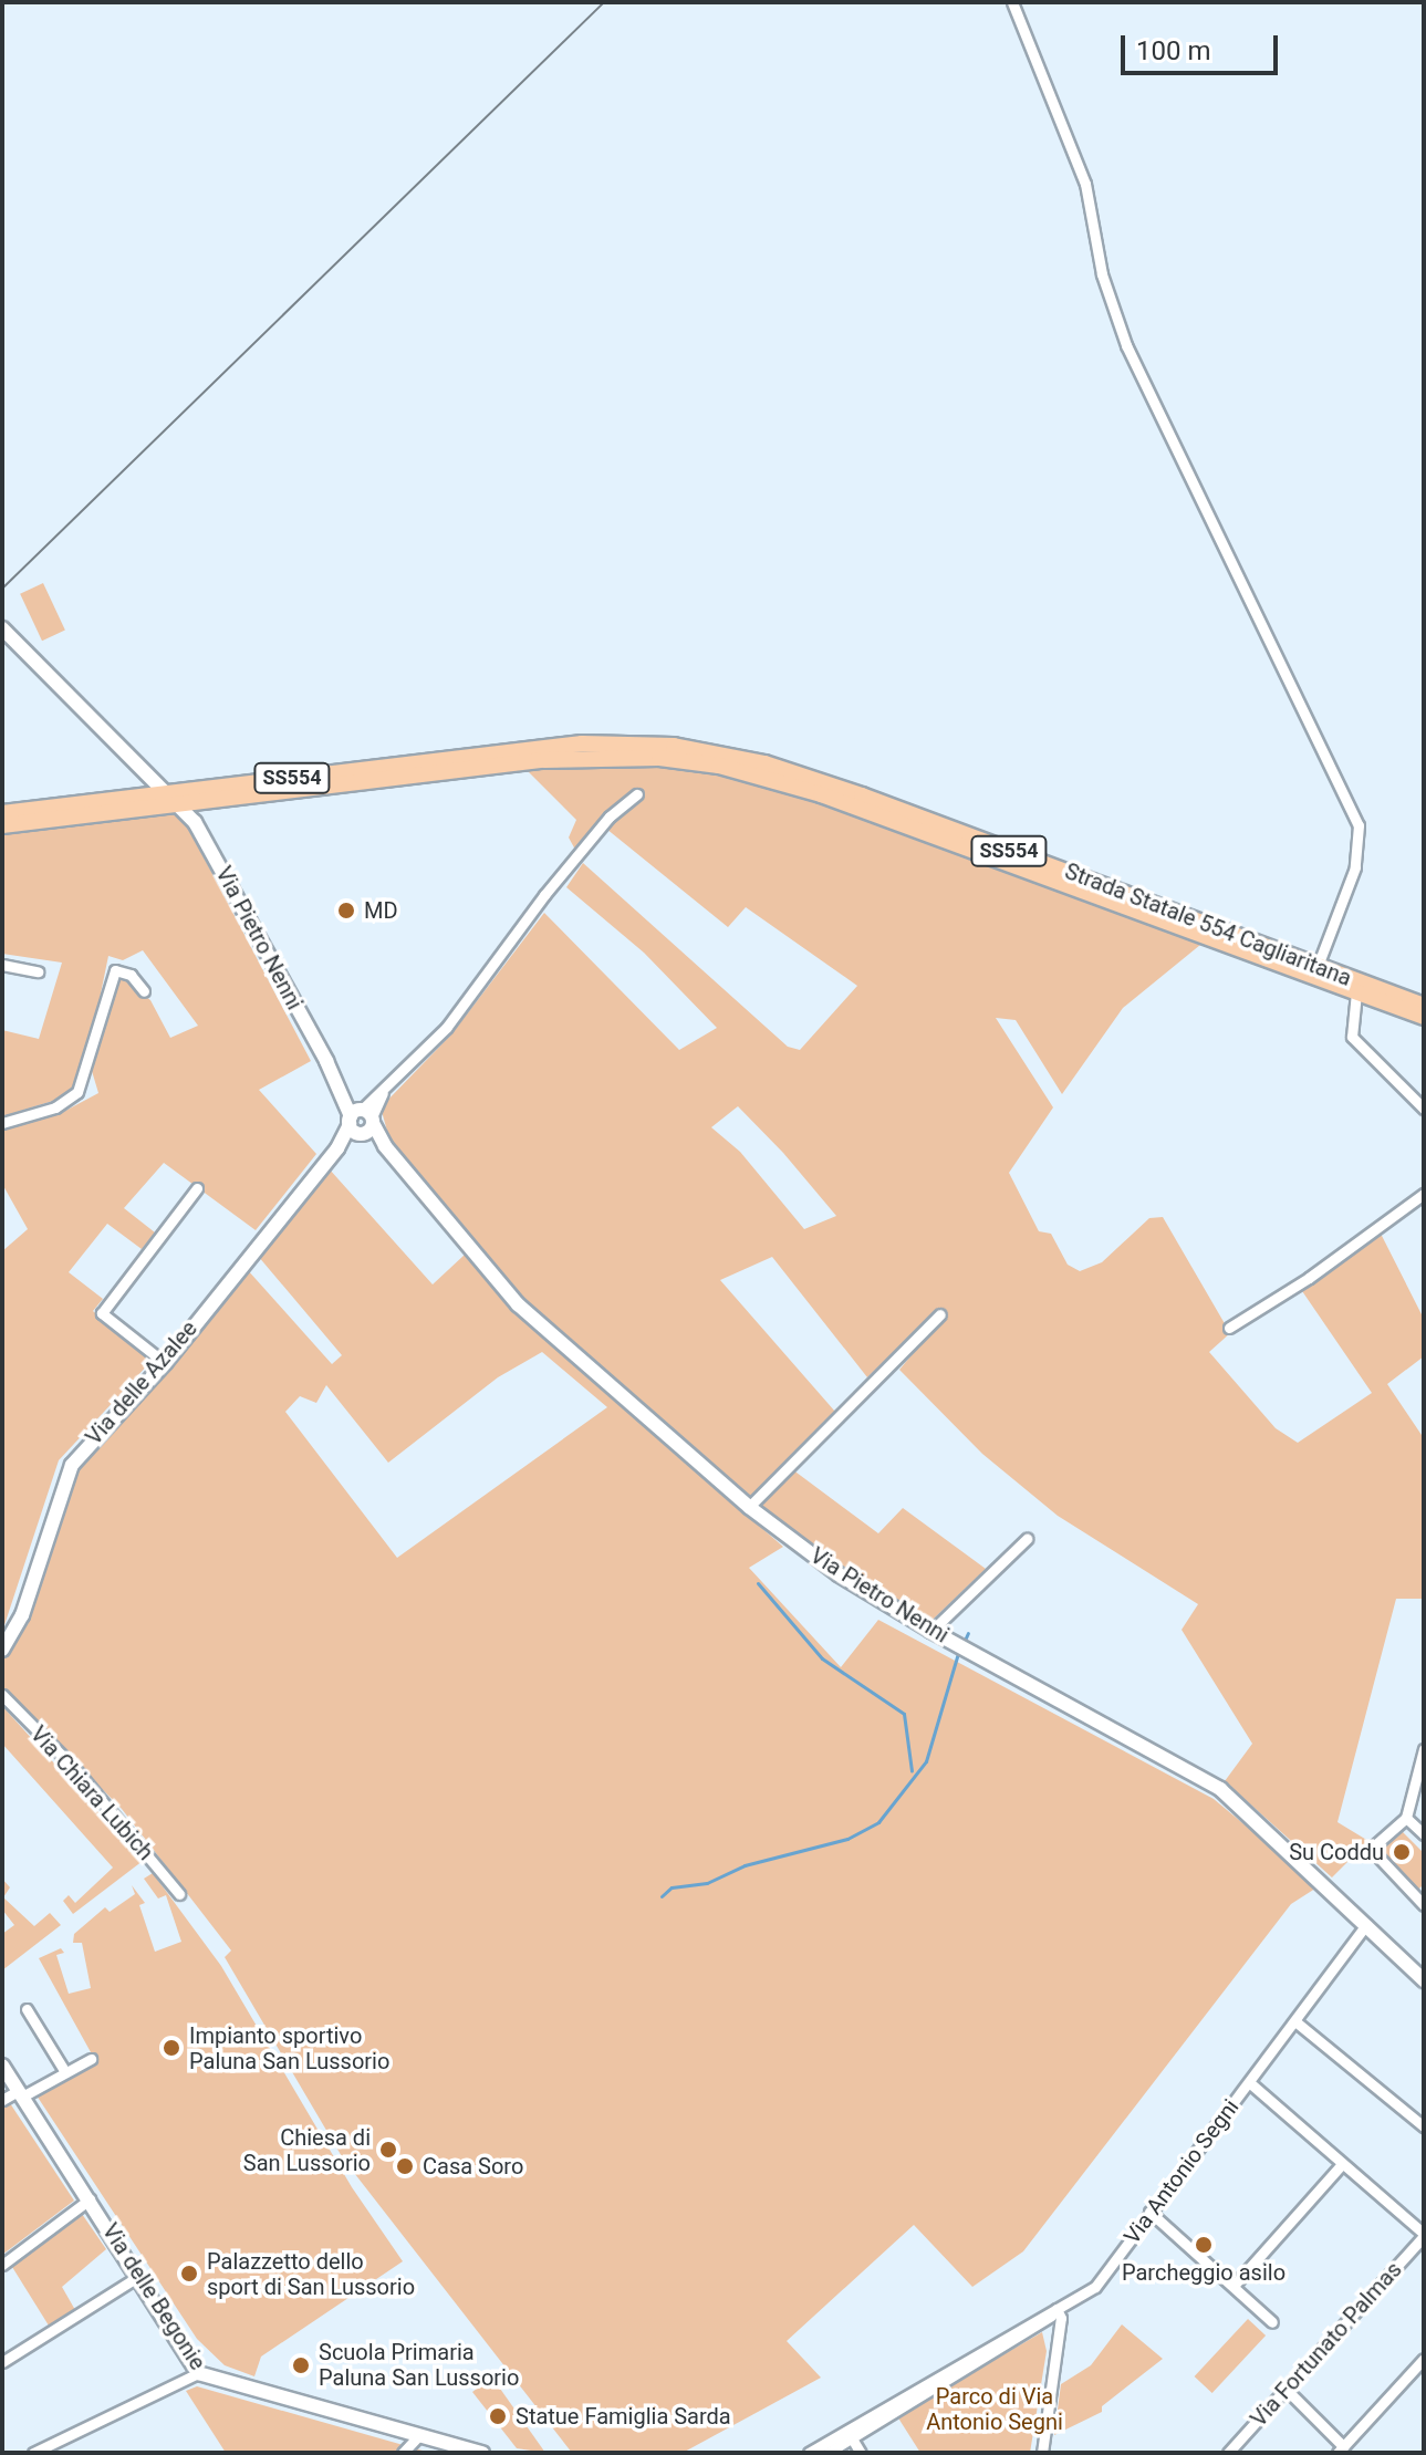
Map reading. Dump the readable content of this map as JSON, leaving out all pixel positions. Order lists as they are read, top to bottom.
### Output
{
  "streets": {
    "main road": ["SS554", "Strada Statale 554 Cagliaritana"],
    "street": [
      "Via Pietro Nenni",
      "Via delle Azalee",
      "Via Chiara Lubich",
      "Via Antonio Segni",
      "Via delle Begonie",
      "Via Fortunato Palmas"
    ]
  },
  "crossings": [
    ["Strada Statale 554 Cagliaritana", "Via Pietro Nenni"],
    ["Via Pietro Nenni", "Via delle Azalee"],
    ["Via Pietro Nenni", "Via Antonio Segni"]
  ],
  "parks": ["Parco di Via Antonio Segni"],
  "places": [
    "MD",
    "Su Coddu",
    "Impianto sportivo Paluna San Lussorio",
    "Chiesa di San Lussorio",
    "Casa Soro",
    "Parcheggio asilo",
    "Palazzetto dello sport di San Lussorio",
    "Scuola Primaria Paluna San Lussorio",
    "Statue Famiglia Sarda"
  ],
  "scale_bar": "100 m"
}
